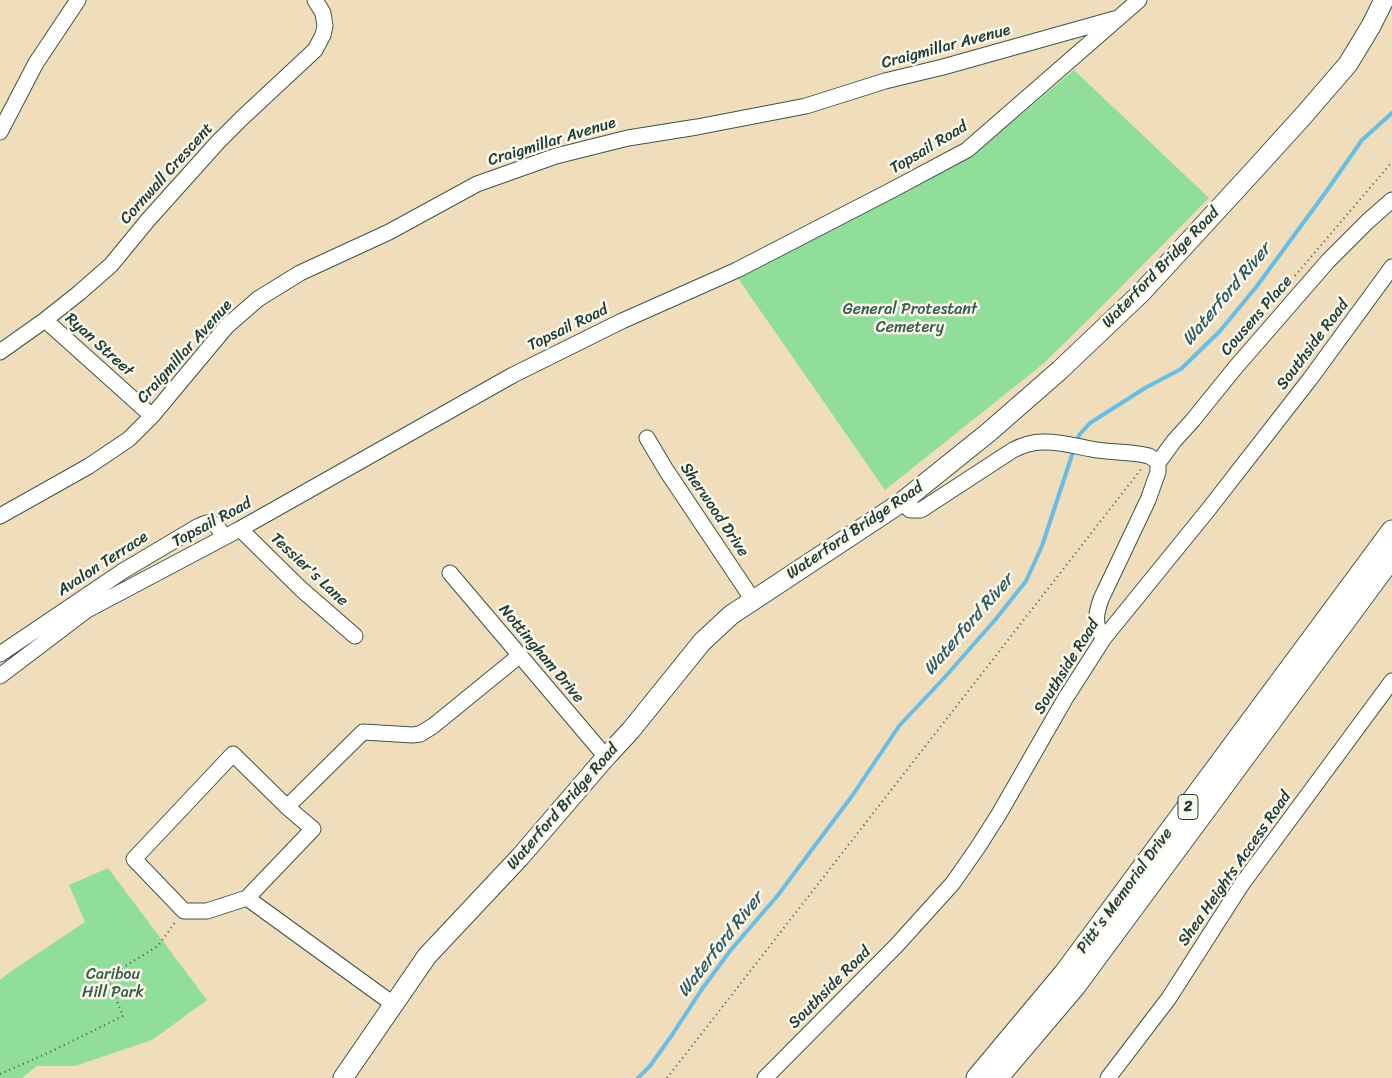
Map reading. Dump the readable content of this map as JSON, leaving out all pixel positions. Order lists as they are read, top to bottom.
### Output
{
  "streets": {
    "highway": ["2", "Pitt's Memorial Drive"],
    "main road": ["Waterford Bridge Road"],
    "street": [
      "Craigmillar Avenue",
      "Topsail Road",
      "Cornwall Crescent",
      "Cousens Place",
      "Ryan Street",
      "Southside Road",
      "Sherwood Drive",
      "Avalon Terrace",
      "Tessier's Lane",
      "Nottingham Drive",
      "Shea Heights Access Road"
    ]
  },
  "crossings": [
    ["Craigmillar Avenue", "Topsail Road"],
    ["Craigmillar Avenue", "Ryan Street"],
    ["Topsail Road", "Avalon Terrace"],
    ["Topsail Road", "Tessier's Lane"],
    ["Cornwall Crescent", "Ryan Street"],
    ["Waterford Bridge Road", "Sherwood Drive"],
    ["Waterford Bridge Road", "Nottingham Drive"]
  ],
  "water": ["Waterford River"],
  "parks": ["General Protestant Cemetery", "Caribou Hill Park"]
}
